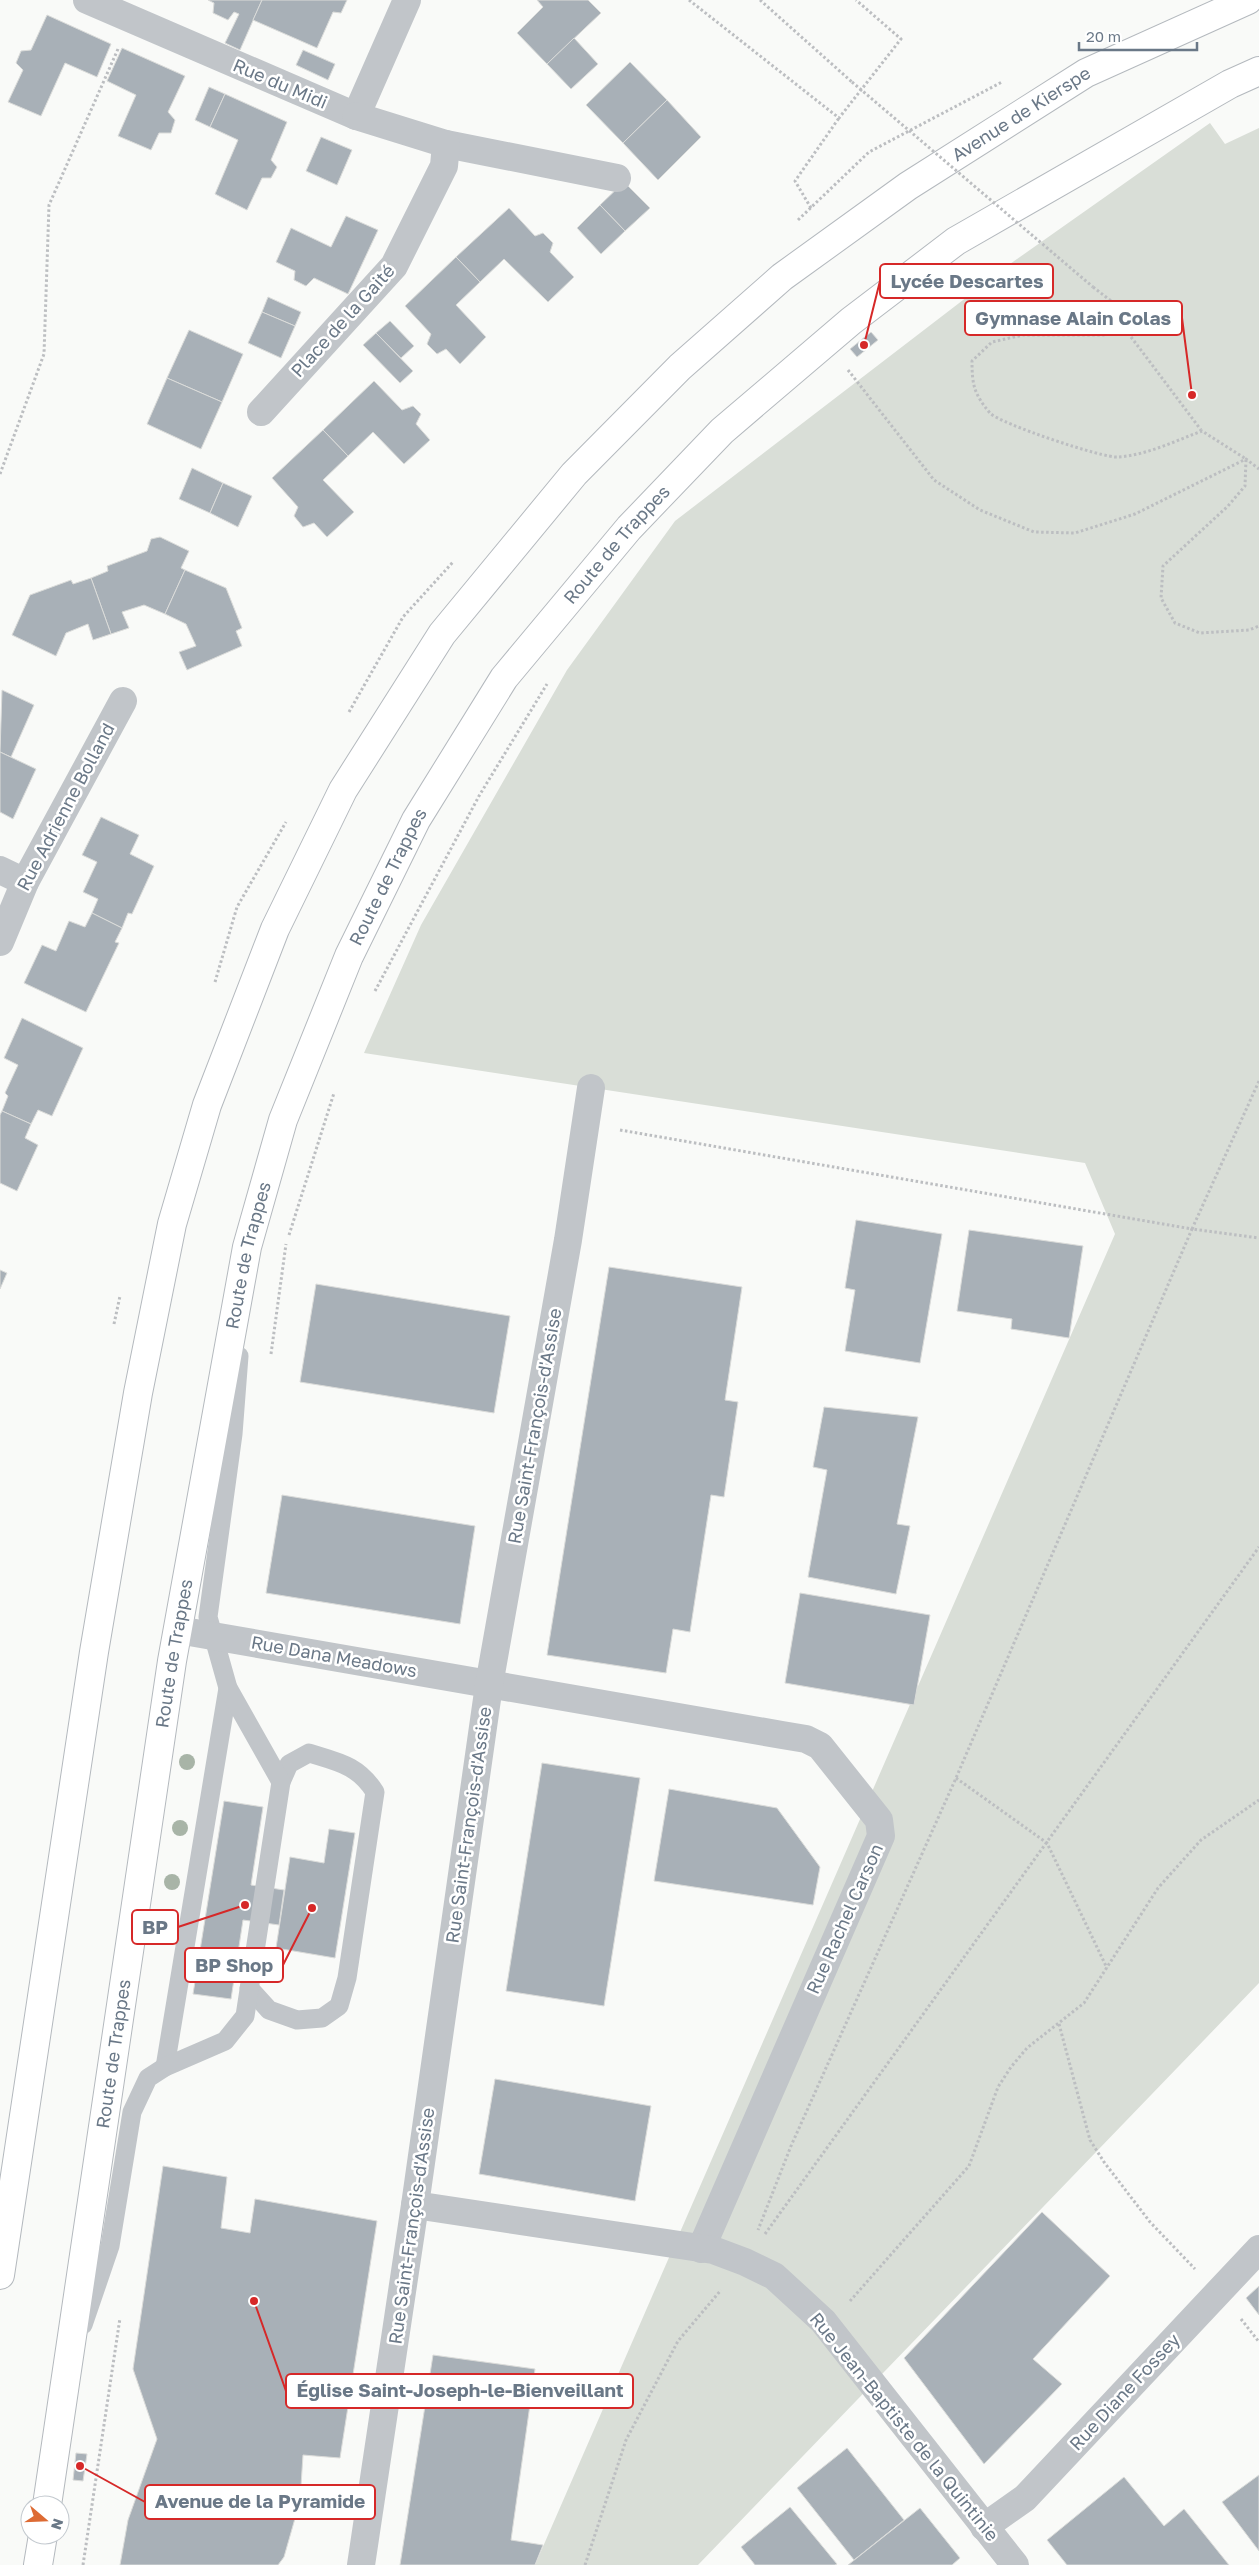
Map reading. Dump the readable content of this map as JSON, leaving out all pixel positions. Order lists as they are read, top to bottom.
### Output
{
  "streets": {
    "main road": ["Avenue de Kierspe", "Route de Trappes"],
    "street": [
      "Rue du Midi",
      "Place de la Gaité",
      "Rue Adrienne Bolland",
      "Rue Saint-François-d'Assise",
      "Rue Dana Meadows",
      "Rue Rachel Carson",
      "Rue Diane Fossey",
      "Rue Jean-Baptiste de la Quintinie"
    ]
  },
  "crossings": [
    ["Route de Trappes", "Rue Dana Meadows"],
    ["Rue Saint-François-d'Assise", "Rue Dana Meadows"],
    ["Rue Saint-François-d'Assise", "Rue Rachel Carson"],
    ["Rue Saint-François-d'Assise", "Rue Jean-Baptiste de la Quintinie"],
    ["Rue Dana Meadows", "Rue Rachel Carson"],
    ["Rue Rachel Carson", "Rue Jean-Baptiste de la Quintinie"],
    ["Rue Diane Fossey", "Rue Jean-Baptiste de la Quintinie"]
  ],
  "places": [
    "Lycée Descartes",
    "Gymnase Alain Colas",
    "BP",
    "BP Shop",
    "Église Saint-Joseph-le-Bienveillant",
    "Avenue de la Pyramide"
  ],
  "scale_bar": "20 m",
  "north": "right"
}
